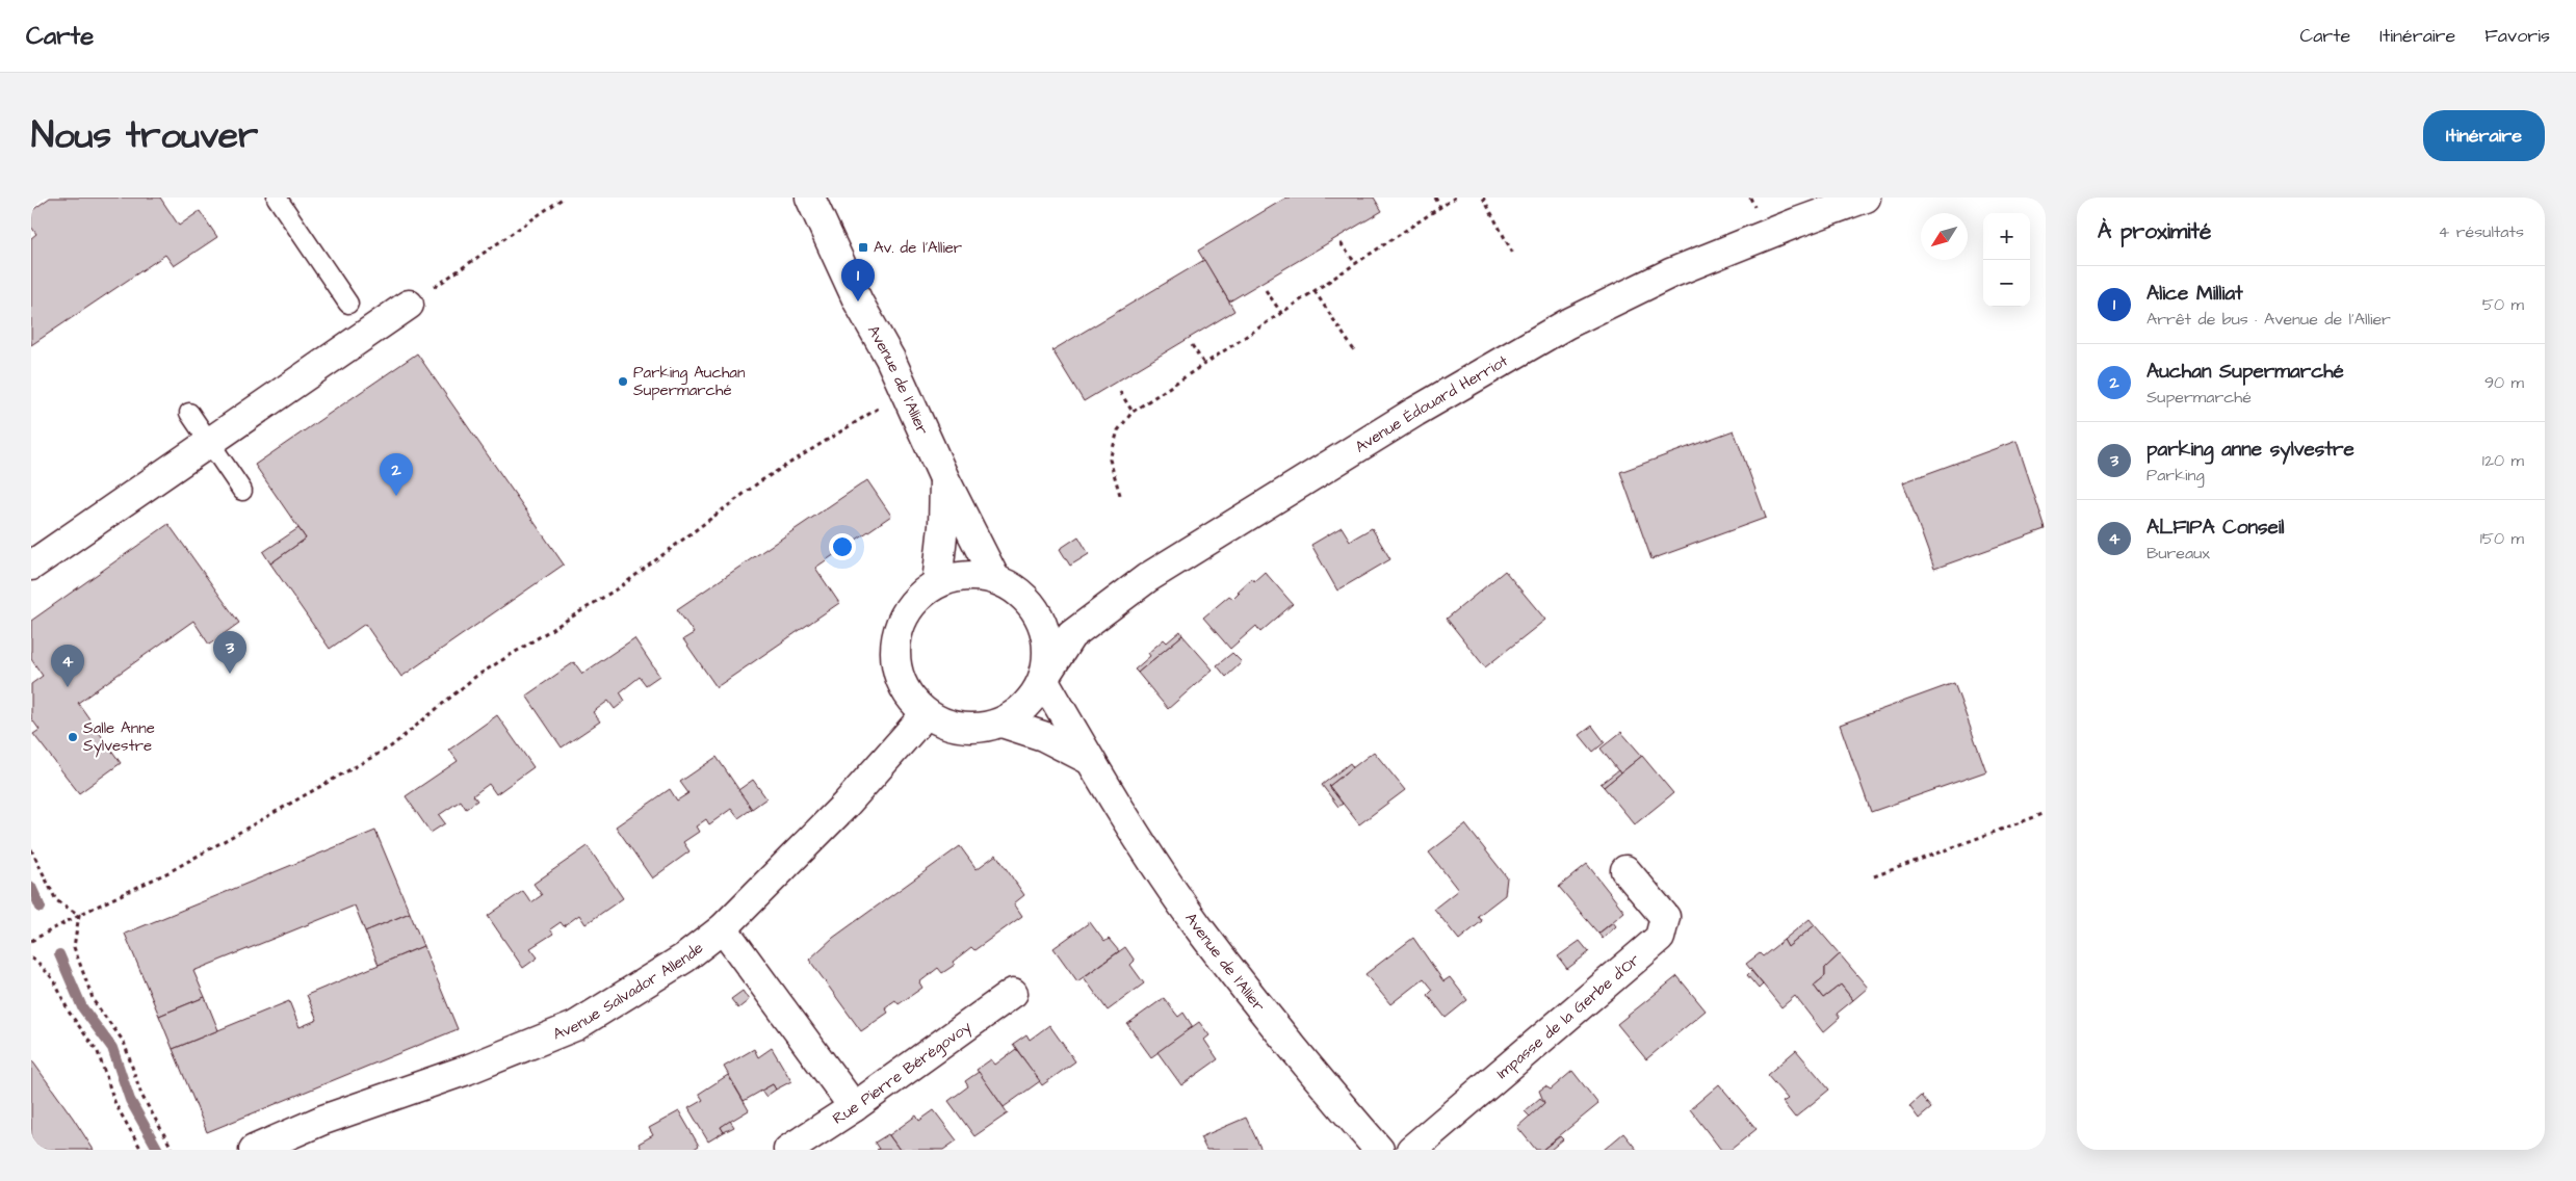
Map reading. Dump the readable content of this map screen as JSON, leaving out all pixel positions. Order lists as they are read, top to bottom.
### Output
{
  "streets": {
    "street": [
      "Avenue de l'Allier",
      "Avenue Édouard Herriot",
      "Avenue Salvador Allende",
      "Impasse de la Gerbe d'Or",
      "Rue Pierre Bérégovoy"
    ]
  },
  "crossings": [
    ["Avenue de l'Allier", "Avenue Édouard Herriot"],
    ["Avenue de l'Allier", "Avenue Salvador Allende"],
    ["Avenue Édouard Herriot", "Avenue Salvador Allende"]
  ],
  "places": {
    "transit": ["Av. de l'Allier"],
    "other": ["Parking Auchan Supermarché", "Salle Anne Sylvestre"]
  },
  "north": "bottom left",
  "page": {
    "header": "Carte",
    "nav": ["Carte", "Itinéraire", "Favoris"],
    "title": "Nous trouver",
    "buttons": "Itinéraire",
    "heading": ["À proximité", "4 résultats"],
    "map_buttons": ["+", "−"],
    "pins": [
      "1",
      "2",
      "3",
      "4"
    ],
    "list": [
      {
        "mark": "1",
        "name": "Alice Milliat",
        "note": "Arrêt de bus · Avenue de l'Allier",
        "value": "50 m"
      },
      {
        "mark": "2",
        "name": "Auchan Supermarché",
        "note": "Supermarché",
        "value": "90 m"
      },
      {
        "mark": "3",
        "name": "parking anne sylvestre",
        "note": "Parking",
        "value": "120 m"
      },
      {
        "mark": "4",
        "name": "ALFIPA Conseil",
        "note": "Bureaux",
        "value": "150 m"
      }
    ]
  }
}
